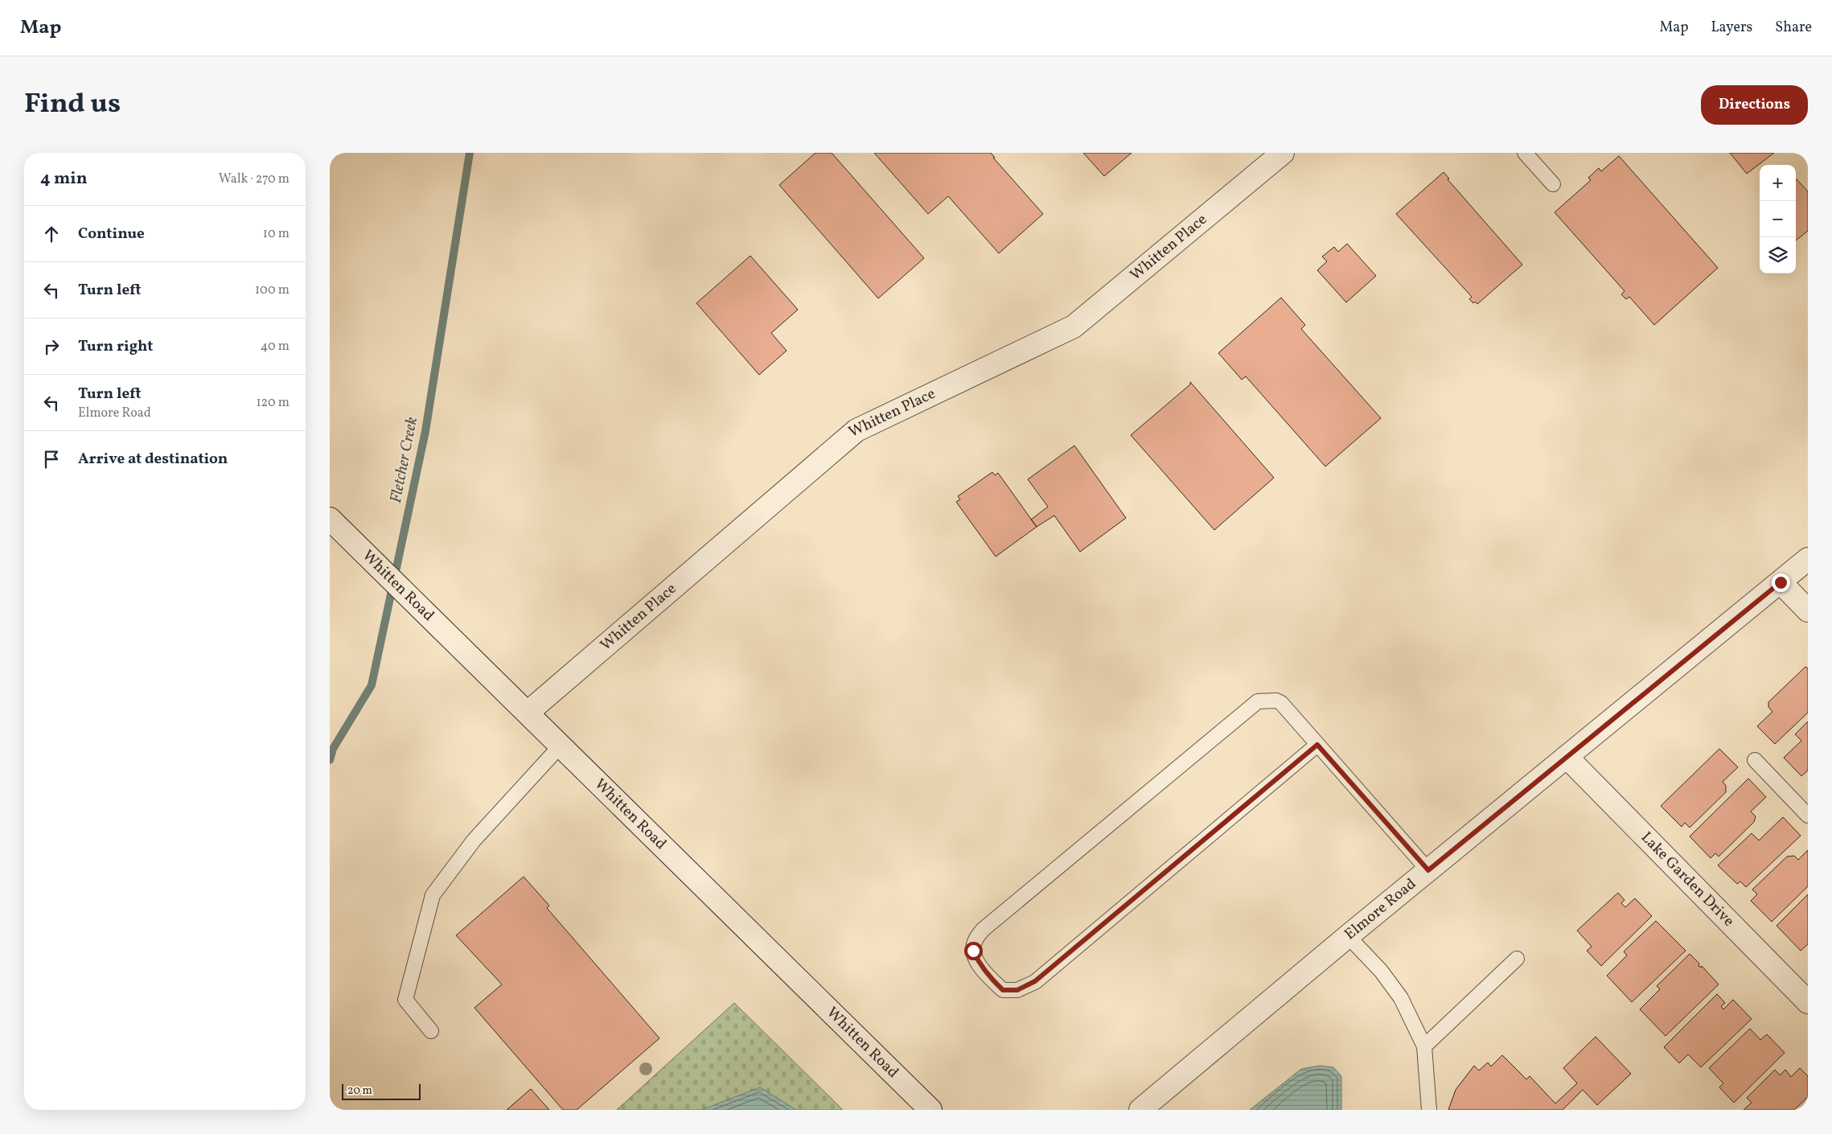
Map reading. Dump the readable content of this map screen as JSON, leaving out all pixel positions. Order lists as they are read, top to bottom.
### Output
{
  "streets": {
    "street": [
      "Whitten Place",
      "Whitten Road",
      "Lake Garden Drive",
      "Elmore Road"
    ]
  },
  "crossings": [
    ["Whitten Place", "Whitten Road"],
    ["Lake Garden Drive", "Elmore Road"]
  ],
  "water": ["Fletcher Creek"],
  "scale_bar": "20 m",
  "page": {
    "header": "Map",
    "nav": ["Map", "Layers", "Share"],
    "title": "Find us",
    "buttons": "Directions",
    "heading": ["4 min", "Walk · 270 m"],
    "map_buttons": ["+", "−"],
    "list": [
      ["Continue", "10 m"],
      ["Turn left", "100 m"],
      ["Turn right", "40 m"],
      ["Turn left", "Elmore Road", "120 m"],
      "Arrive at destination"
    ],
    "scale": "20 m"
  }
}
